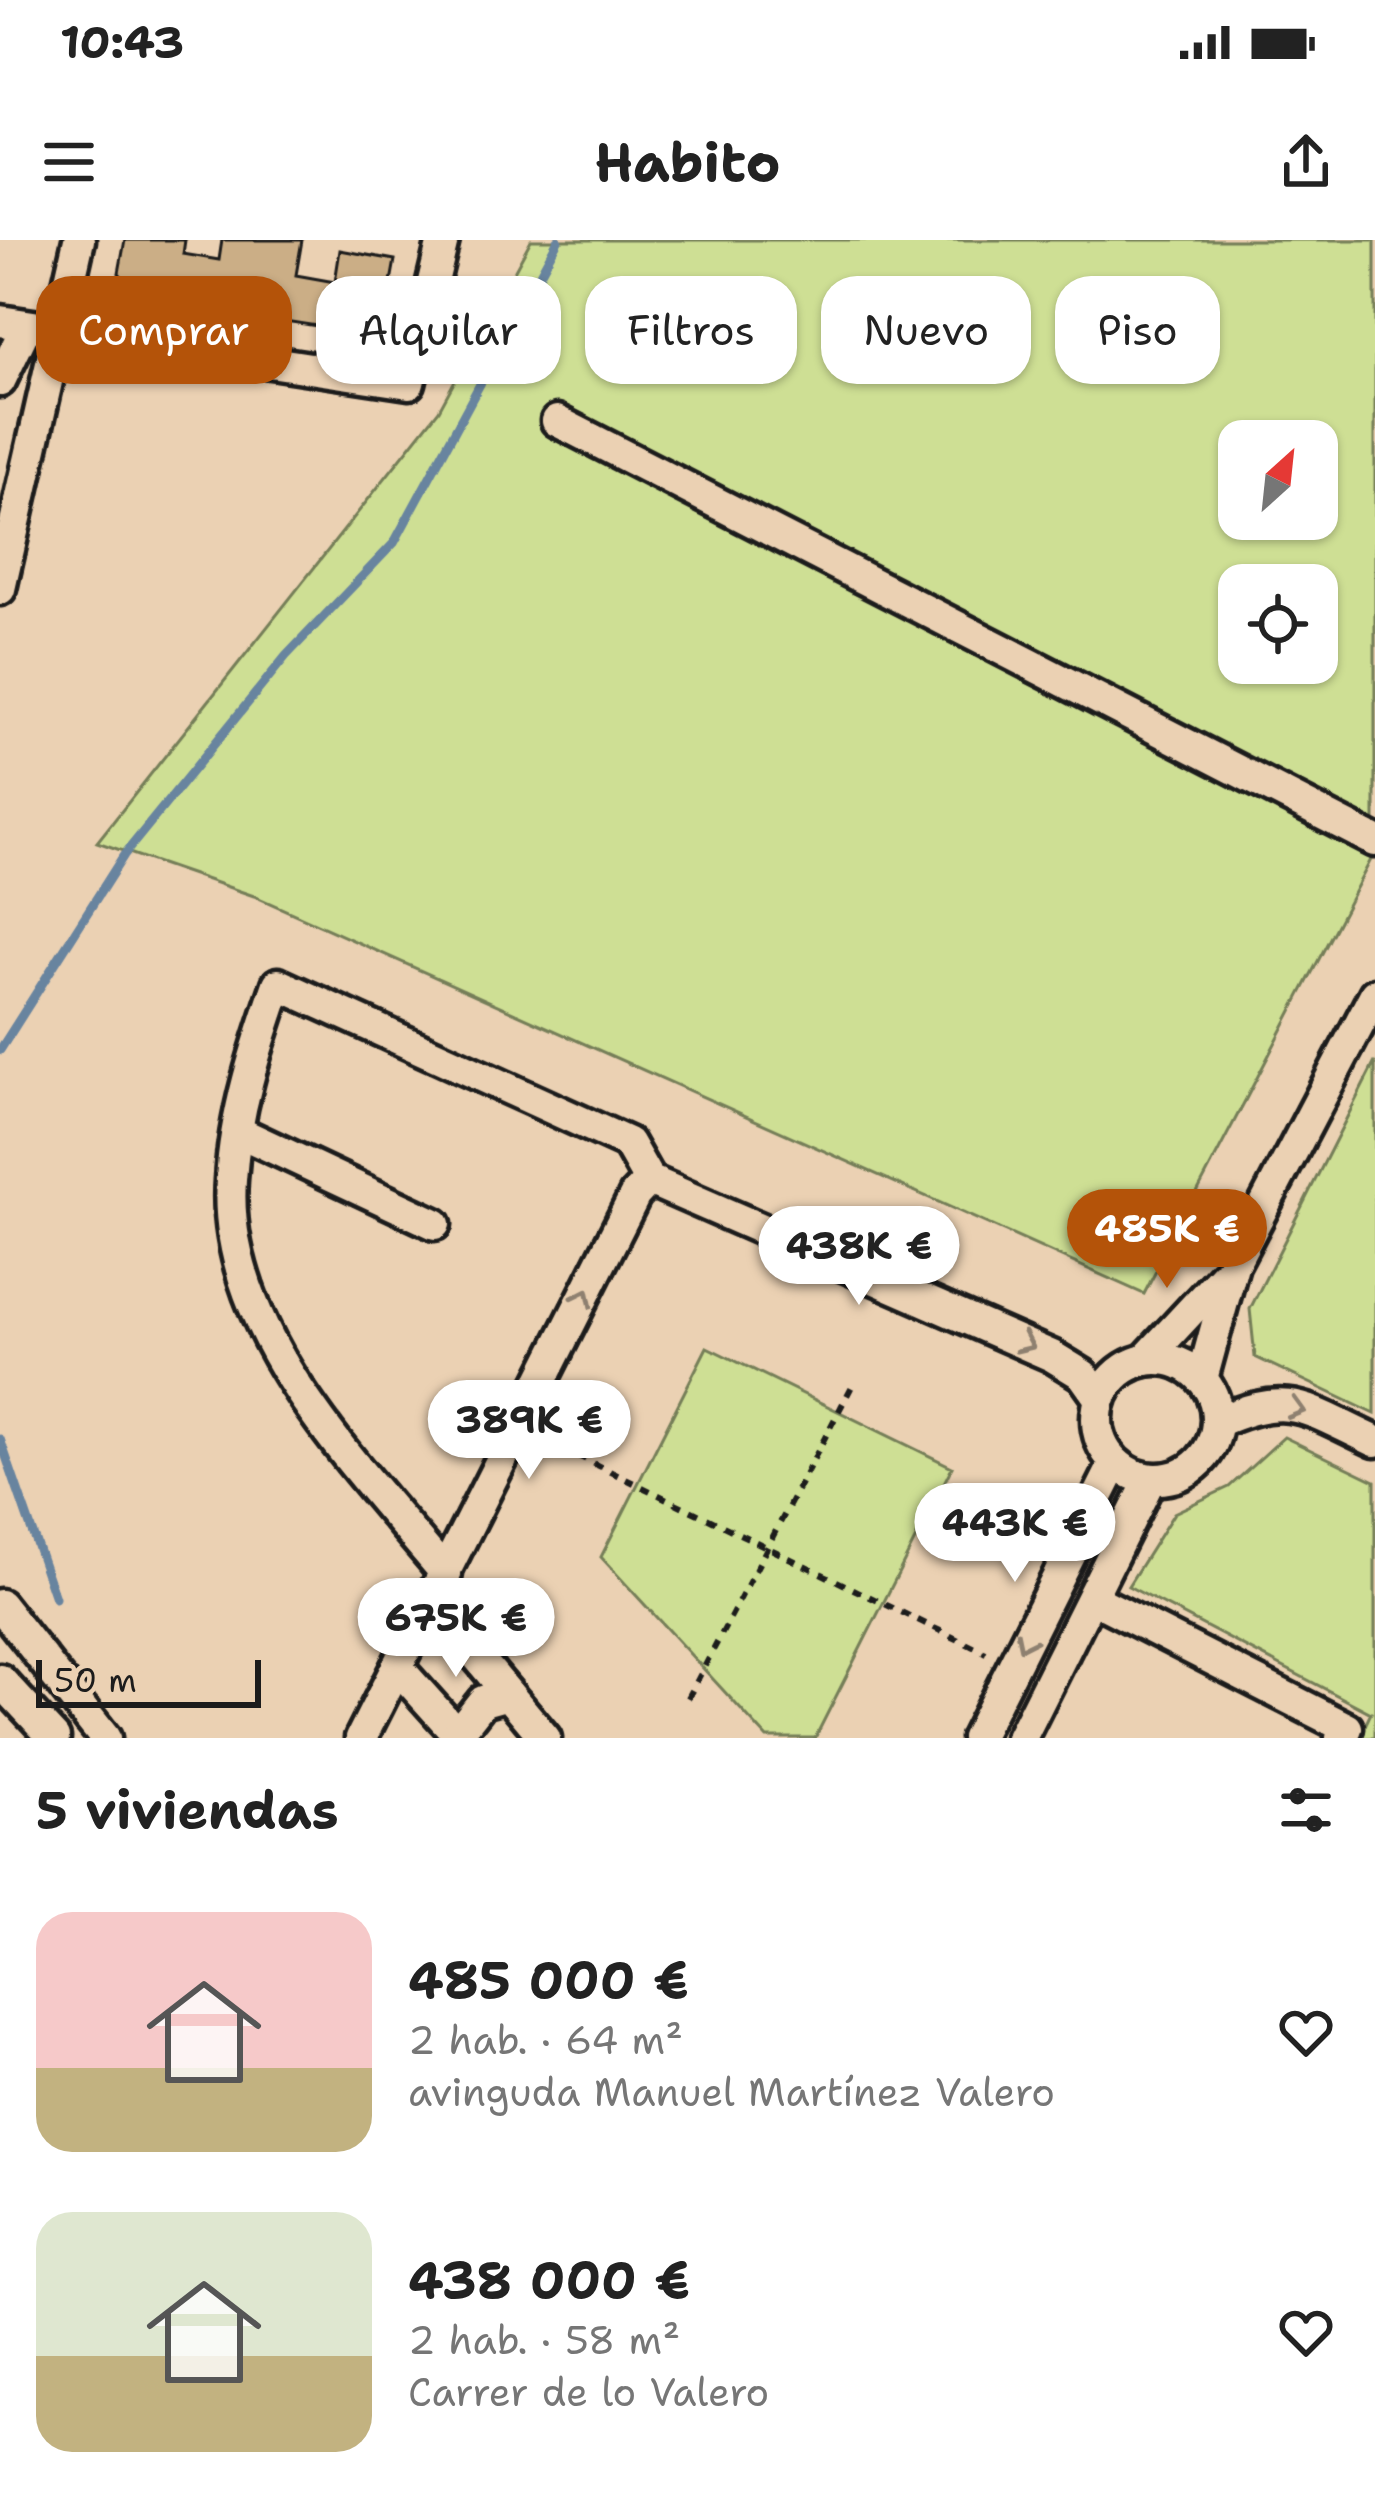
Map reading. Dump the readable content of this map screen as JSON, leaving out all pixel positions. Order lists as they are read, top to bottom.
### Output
{
  "scale_bar": "50 m",
  "north": "top right",
  "page": {
    "status": "10:43",
    "header": "Habito",
    "chip": [
      "Comprar",
      "Alquilar",
      "Filtros",
      "Nuevo",
      "Piso"
    ],
    "price": [
      "485K €",
      "438K €",
      "389K €",
      "443K €",
      "675K €"
    ],
    "scale": "50 m",
    "heading": "5 viviendas",
    "list": [
      {
        "name": "485 000 €",
        "note": "2 hab. · 64 m² · avinguda Manuel Martínez Valero"
      },
      {
        "name": "438 000 €",
        "note": "2 hab. · 58 m² · Carrer de lo Valero"
      }
    ]
  }
}
